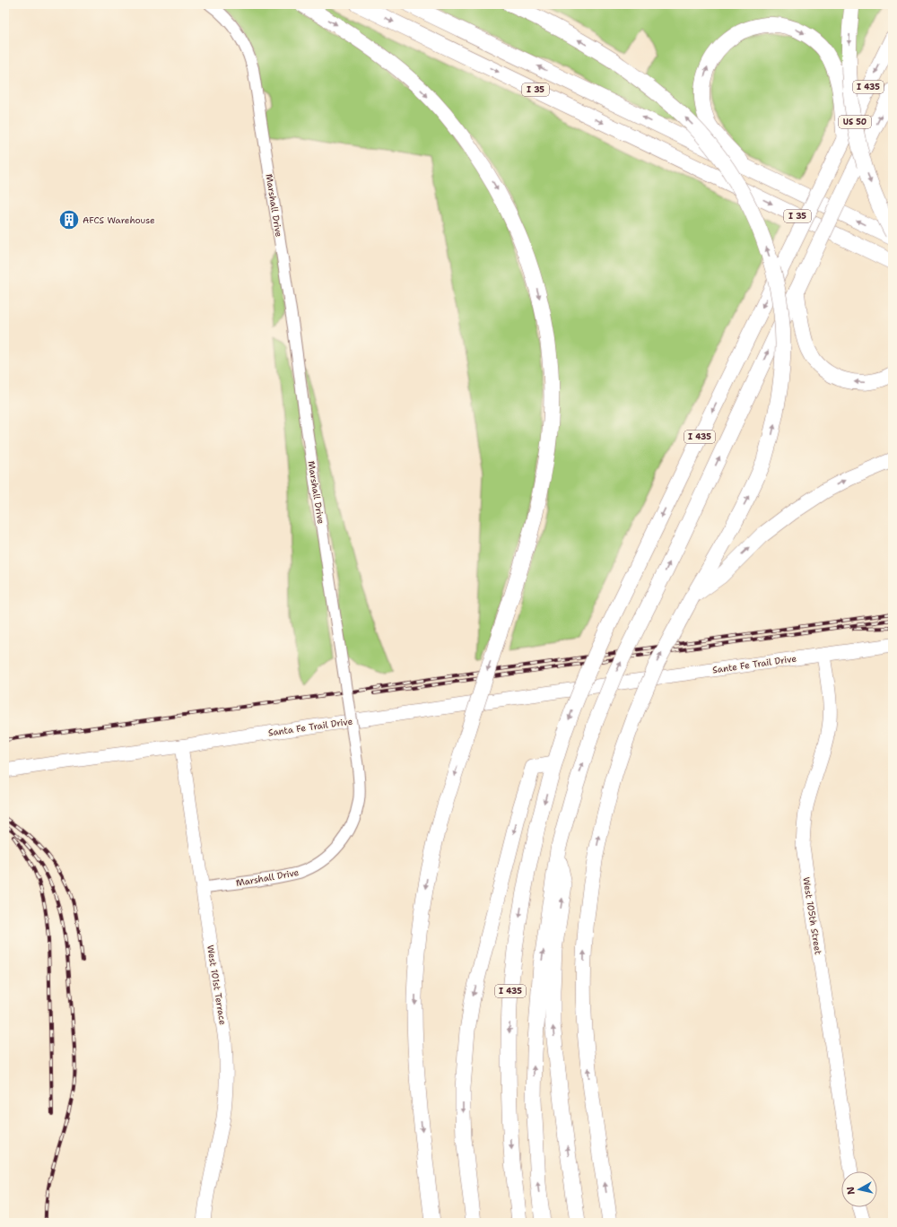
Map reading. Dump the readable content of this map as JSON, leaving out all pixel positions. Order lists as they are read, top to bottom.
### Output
{
  "streets": {
    "highway": ["I 435", "I 35", "US 50"],
    "main road": [
      "Sante Fe Trail Drive",
      "Santa Fe Trail Drive",
      "West 105th Street",
      "West 101st Terrace"
    ],
    "street": ["Marshall Drive"]
  },
  "crossings": [
    ["Marshall Drive", "West 101st Terrace"],
    ["Sante Fe Trail Drive", "Santa Fe Trail Drive"],
    ["Sante Fe Trail Drive", "West 105th Street"],
    ["Santa Fe Trail Drive", "West 101st Terrace"]
  ],
  "places": {
    "building": ["AFCS Warehouse"]
  },
  "north": "left"
}
